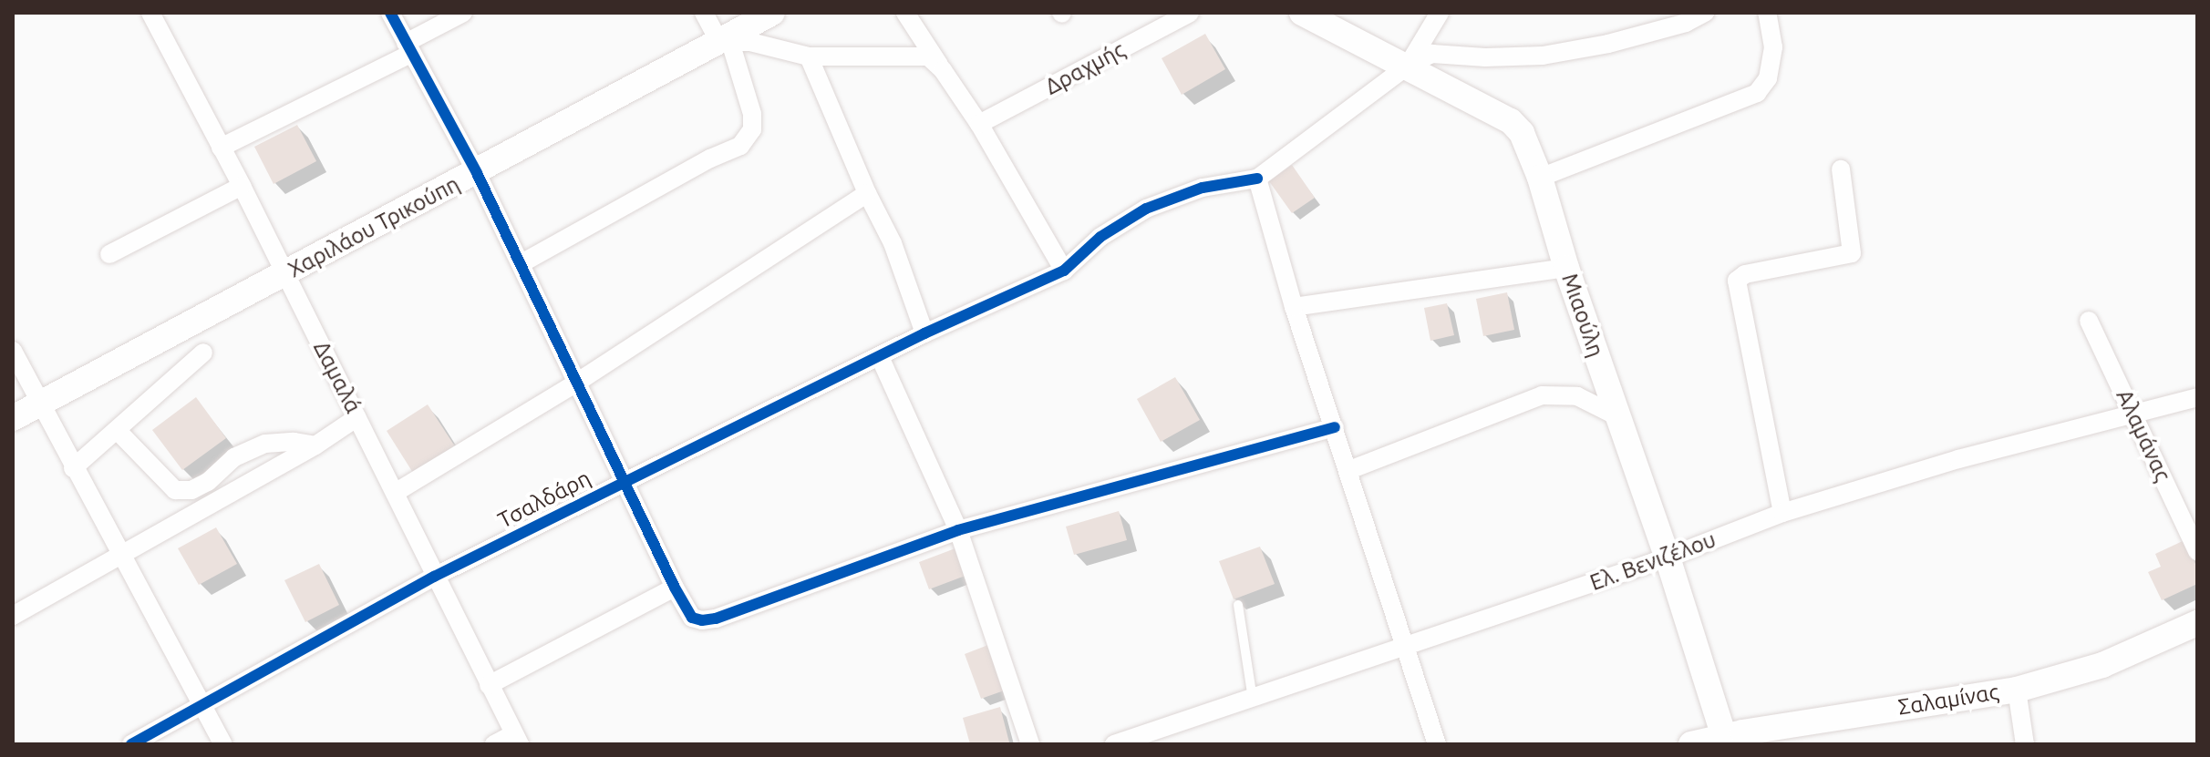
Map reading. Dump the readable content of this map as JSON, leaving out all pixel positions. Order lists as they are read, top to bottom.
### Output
{
  "streets": {
    "street": [
      "Δραχμής",
      "Χαριλάου Τρικούπη",
      "Μιαούλη",
      "Δαμαλά",
      "Αλαμάνας",
      "Τσαλδάρη",
      "Ελ. Βενιζέλου",
      "Σαλαμίνας"
    ]
  },
  "crossings": [
    ["Χαριλάου Τρικούπη", "Δαμαλά"],
    ["Μιαούλη", "Ελ. Βενιζέλου"],
    ["Μιαούλη", "Σαλαμίνας"],
    ["Δαμαλά", "Τσαλδάρη"],
    ["Αλαμάνας", "Ελ. Βενιζέλου"]
  ]
}
